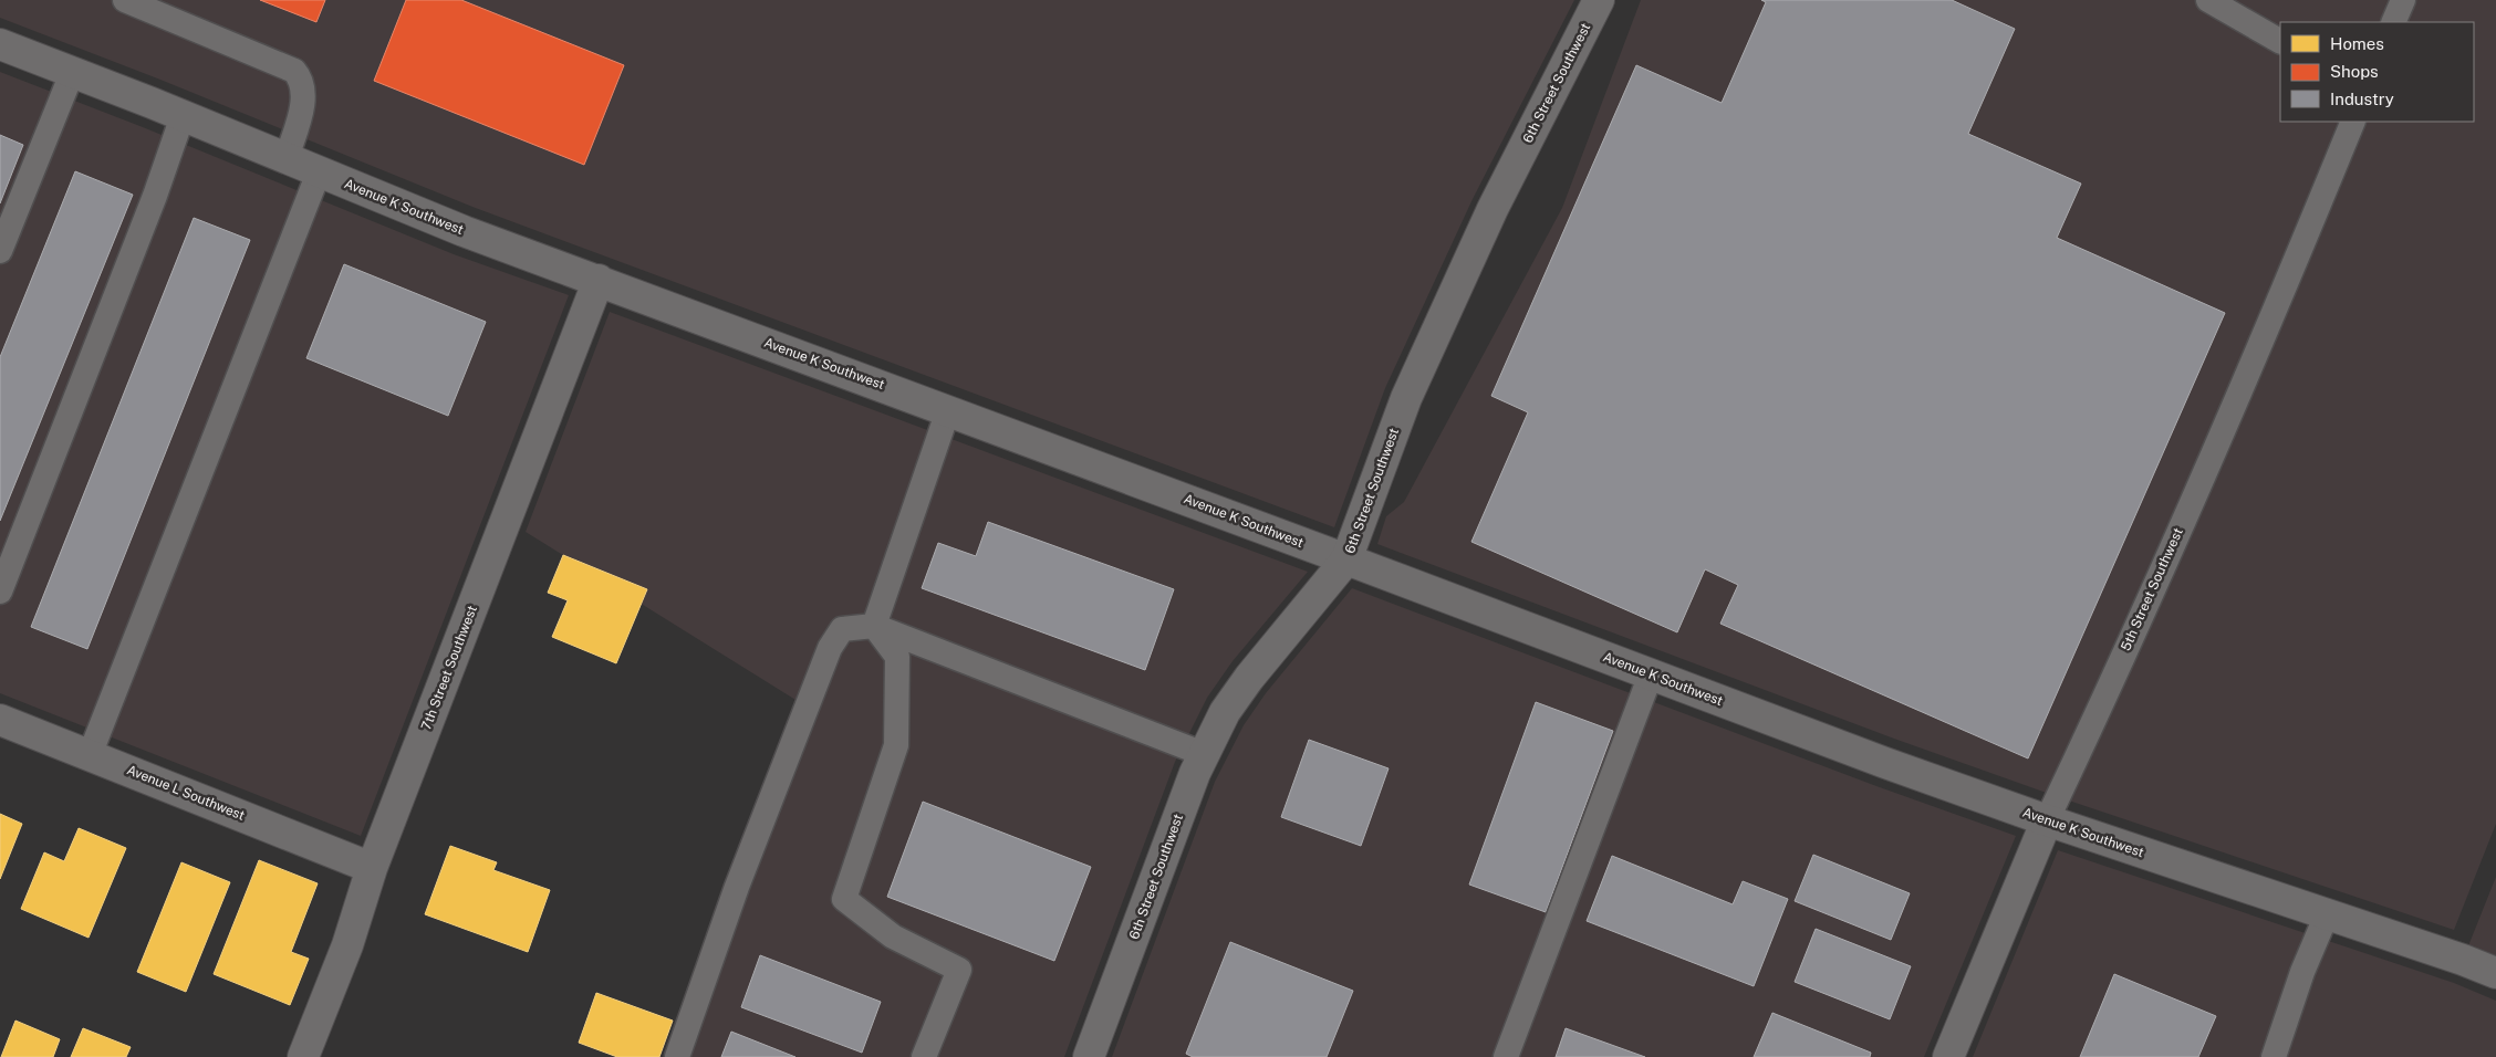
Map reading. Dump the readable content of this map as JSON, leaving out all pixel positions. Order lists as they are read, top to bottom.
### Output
{
  "streets": {
    "street": [
      "6th Street Southwest",
      "Avenue K Southwest",
      "5th Street Southwest",
      "7th Street Southwest",
      "Avenue L Southwest"
    ]
  },
  "crossings": [
    ["6th Street Southwest", "Avenue K Southwest"],
    ["Avenue K Southwest", "5th Street Southwest"],
    ["Avenue K Southwest", "7th Street Southwest"],
    ["7th Street Southwest", "Avenue L Southwest"]
  ],
  "legend": ["Homes", "Shops", "Industry"]
}
